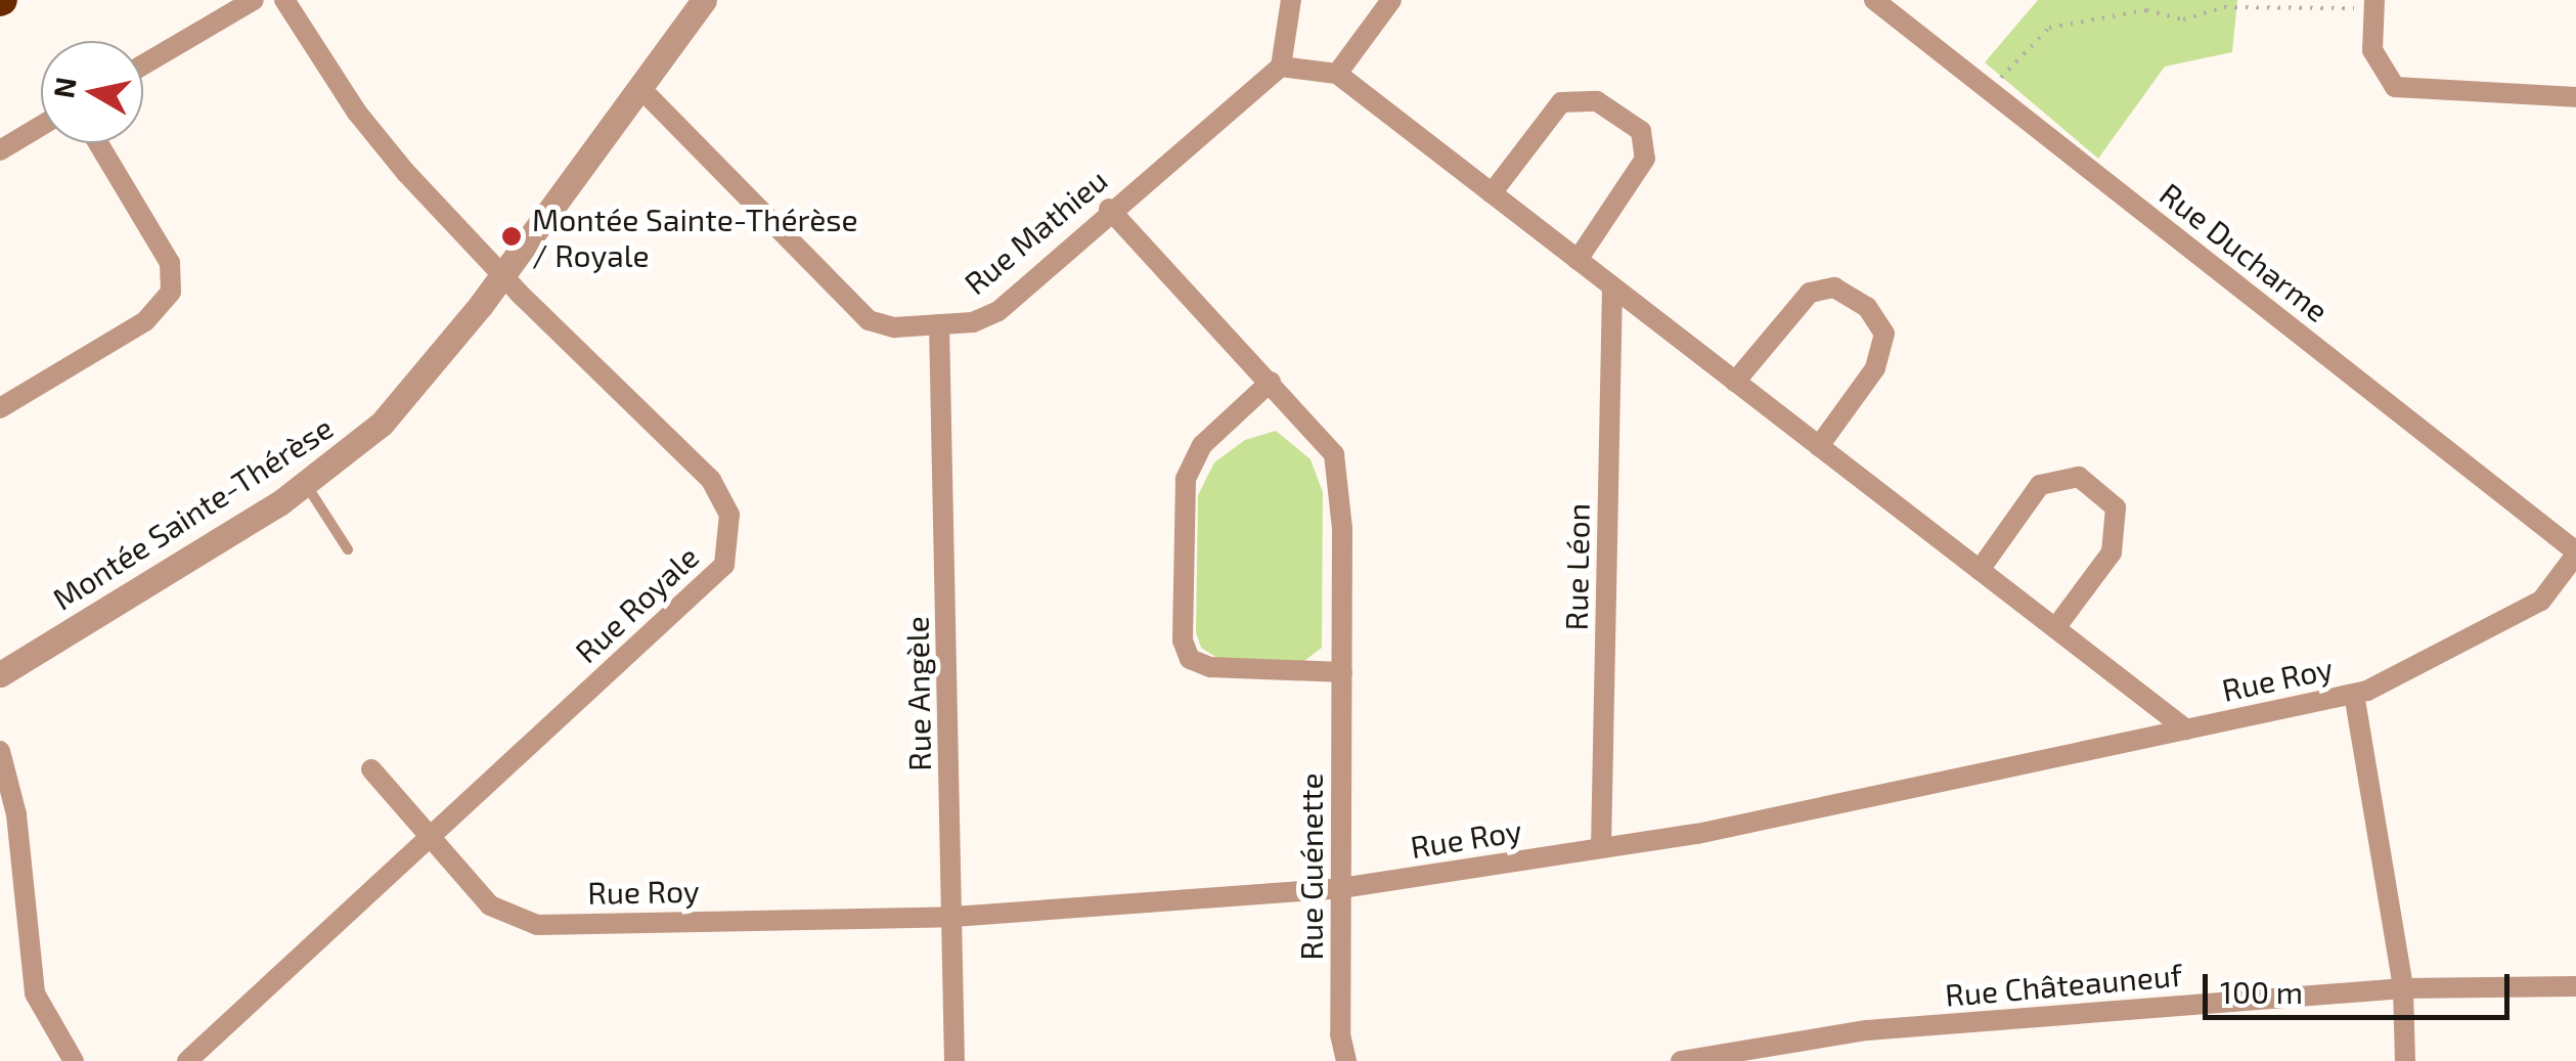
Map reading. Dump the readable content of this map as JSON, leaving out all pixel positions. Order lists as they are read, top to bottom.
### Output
{
  "streets": {
    "street": [
      "Rue Mathieu",
      "Rue Ducharme",
      "Montée Sainte-Thérèse",
      "Rue Léon",
      "Rue Royale",
      "Rue Roy",
      "Rue Angèle",
      "Rue Guénette",
      "Rue Châteauneuf"
    ]
  },
  "crossings": [
    ["Rue Mathieu", "Montée Sainte-Thérèse"],
    ["Rue Mathieu", "Rue Angèle"],
    ["Rue Mathieu", "Rue Guénette"],
    ["Rue Ducharme", "Rue Roy"],
    ["Montée Sainte-Thérèse", "Rue Royale"],
    ["Rue Léon", "Rue Roy"],
    ["Rue Royale", "Rue Roy"],
    ["Rue Roy", "Rue Angèle"],
    ["Rue Roy", "Rue Guénette"]
  ],
  "places": ["Montée Sainte-Thérèse / Royale"],
  "scale_bar": "100 m",
  "north": "left"
}
